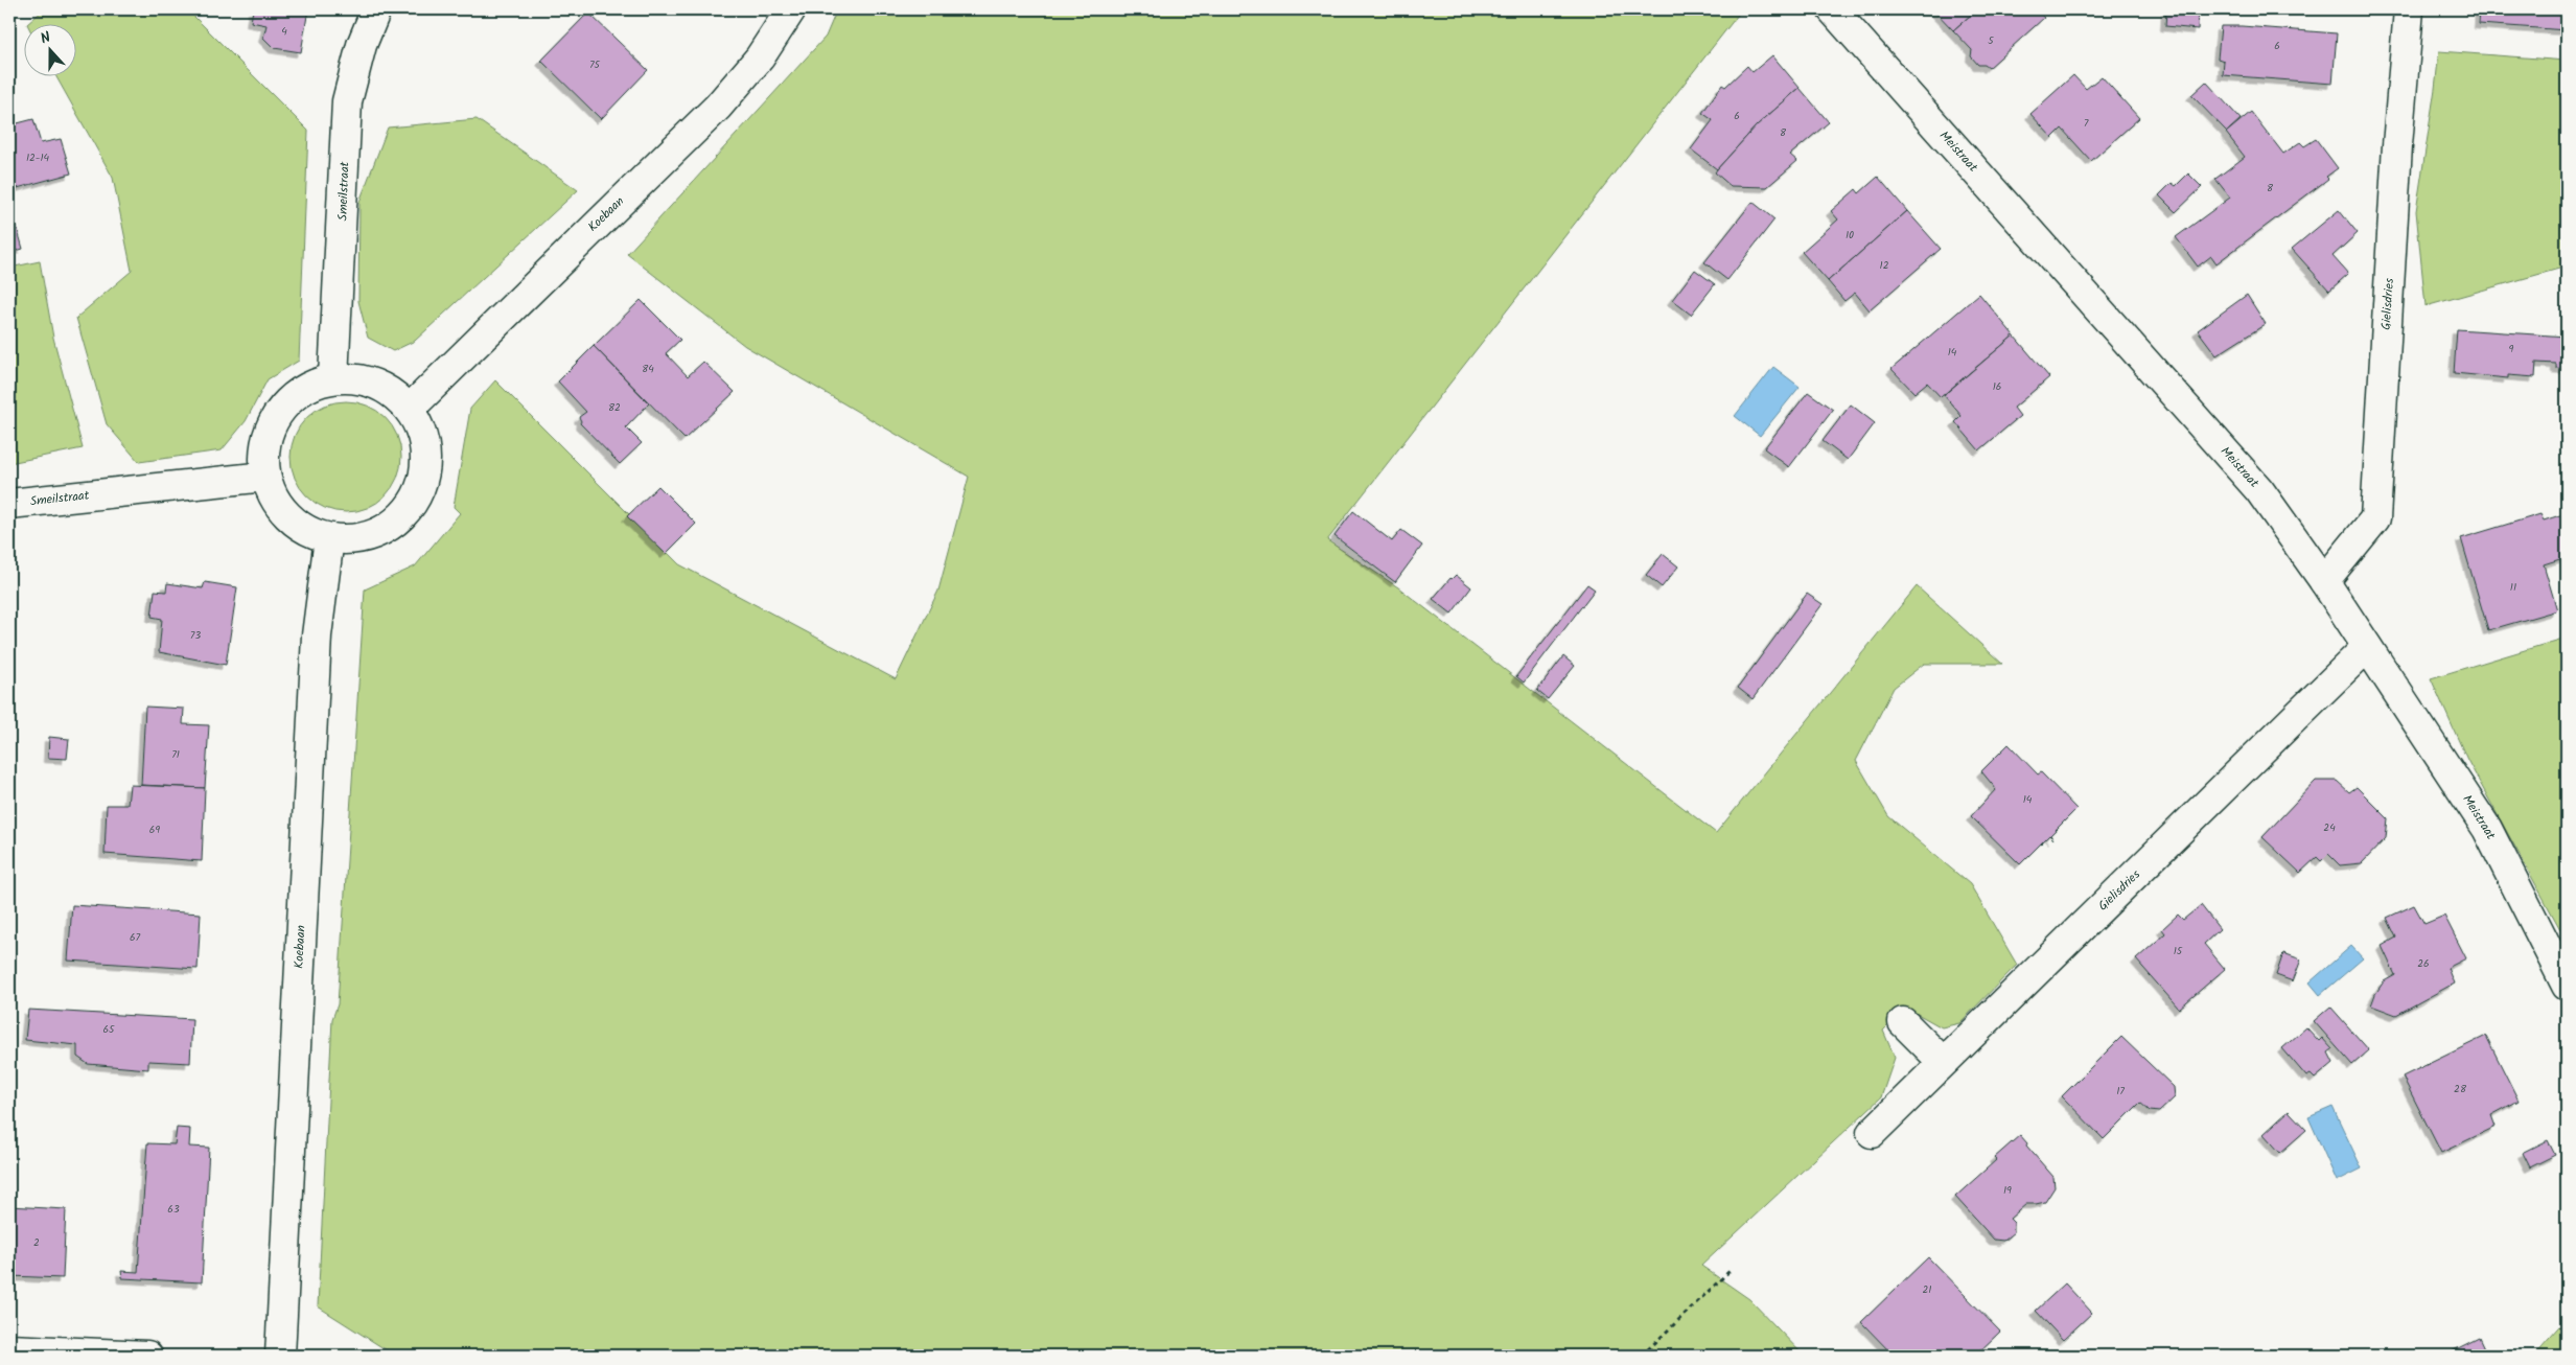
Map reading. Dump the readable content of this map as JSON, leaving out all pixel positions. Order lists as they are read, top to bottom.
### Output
{
  "streets": {
    "street": [
      "Meistraat",
      "Smeilstraat",
      "Koebaan",
      "Gielisdries"
    ]
  },
  "crossings": [
    ["Meistraat", "Gielisdries"],
    ["Smeilstraat", "Koebaan"]
  ],
  "house_numbers": [
    "4",
    "5",
    "6",
    "75",
    "6",
    "7",
    "8",
    "12-14",
    "8",
    "10",
    "12",
    "9",
    "14",
    "84",
    "16",
    "82",
    "11",
    "73",
    "71",
    "14",
    "24",
    "69",
    "67",
    "15",
    "26",
    "65",
    "28",
    "17",
    "19",
    "63",
    "2",
    "21"
  ],
  "north": "top"
}
